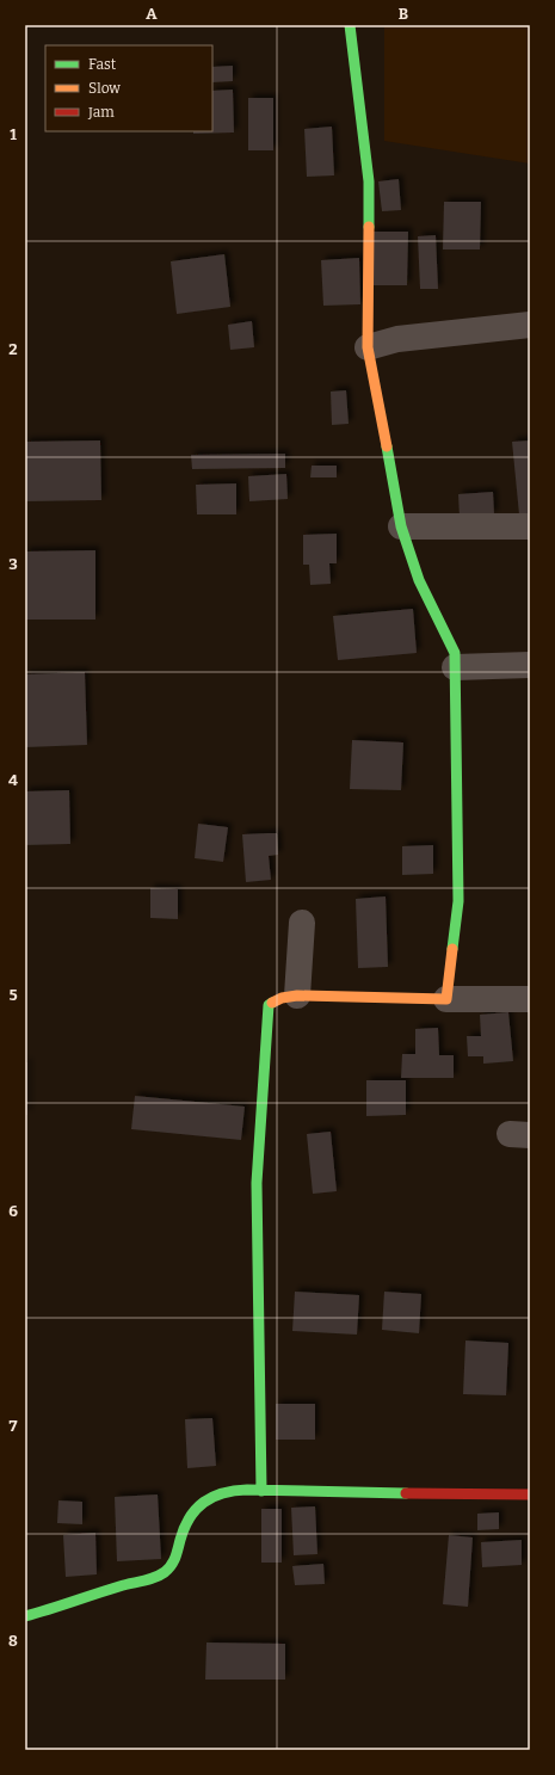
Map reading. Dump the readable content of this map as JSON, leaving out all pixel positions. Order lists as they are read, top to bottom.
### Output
{
  "legend": ["Fast", "Slow", "Jam"],
  "grid": {
    "columns": ["A", "B"],
    "rows": [
      "1",
      "2",
      "3",
      "4",
      "5",
      "6",
      "7",
      "8"
    ]
  }
}
